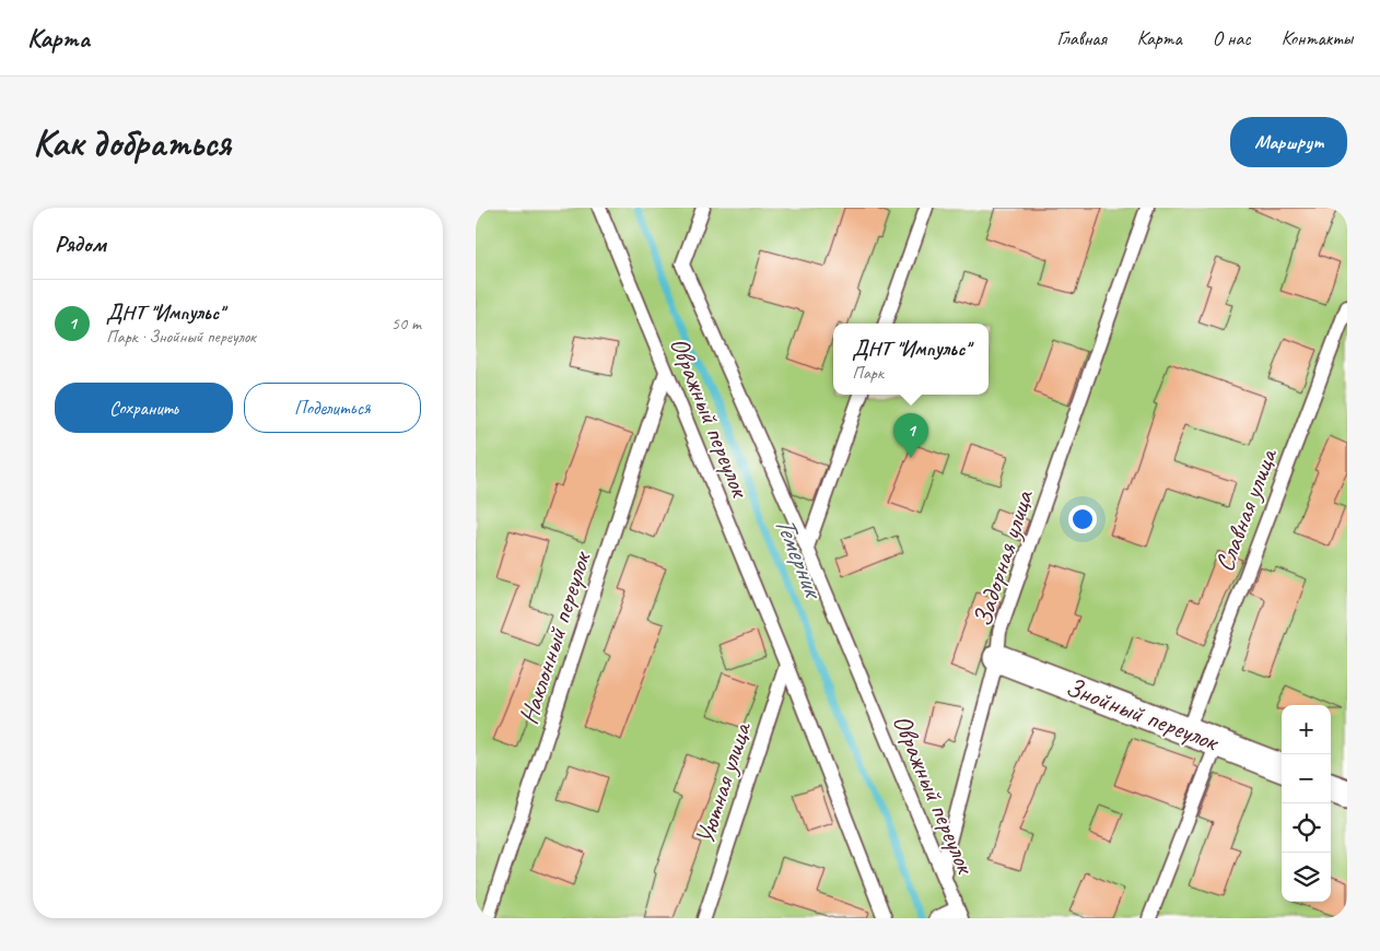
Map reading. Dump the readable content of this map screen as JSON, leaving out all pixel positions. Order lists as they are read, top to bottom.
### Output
{
  "streets": {
    "street": ["Знойный переулок"],
    "lane": [
      "Овражный переулок",
      "Славная улица",
      "Задорная улица",
      "Наклонный переулок",
      "Уютная улица"
    ]
  },
  "crossings": [
    ["Овражный переулок", "Задорная улица"],
    ["Овражный переулок", "Наклонный переулок"],
    ["Овражный переулок", "Уютная улица"],
    ["Славная улица", "Знойный переулок"],
    ["Задорная улица", "Знойный переулок"]
  ],
  "water": ["Темерник"],
  "page": {
    "header": "Карта",
    "nav": [
      "Главная",
      "Карта",
      "О нас",
      "Контакты"
    ],
    "buttons": [
      "Маршрут",
      ["Сохранить", "Поделиться"]
    ],
    "title": "Как добраться",
    "heading": "Рядом",
    "list": [
      {
        "mark": "1",
        "name": "ДНТ \"Импульс\"",
        "note": "Парк · Знойный переулок",
        "value": "50 m"
      }
    ],
    "popup": ["ДНТ \"Импульс\"", "Парк"],
    "pins": "1",
    "map_buttons": ["+", "−"]
  }
}
